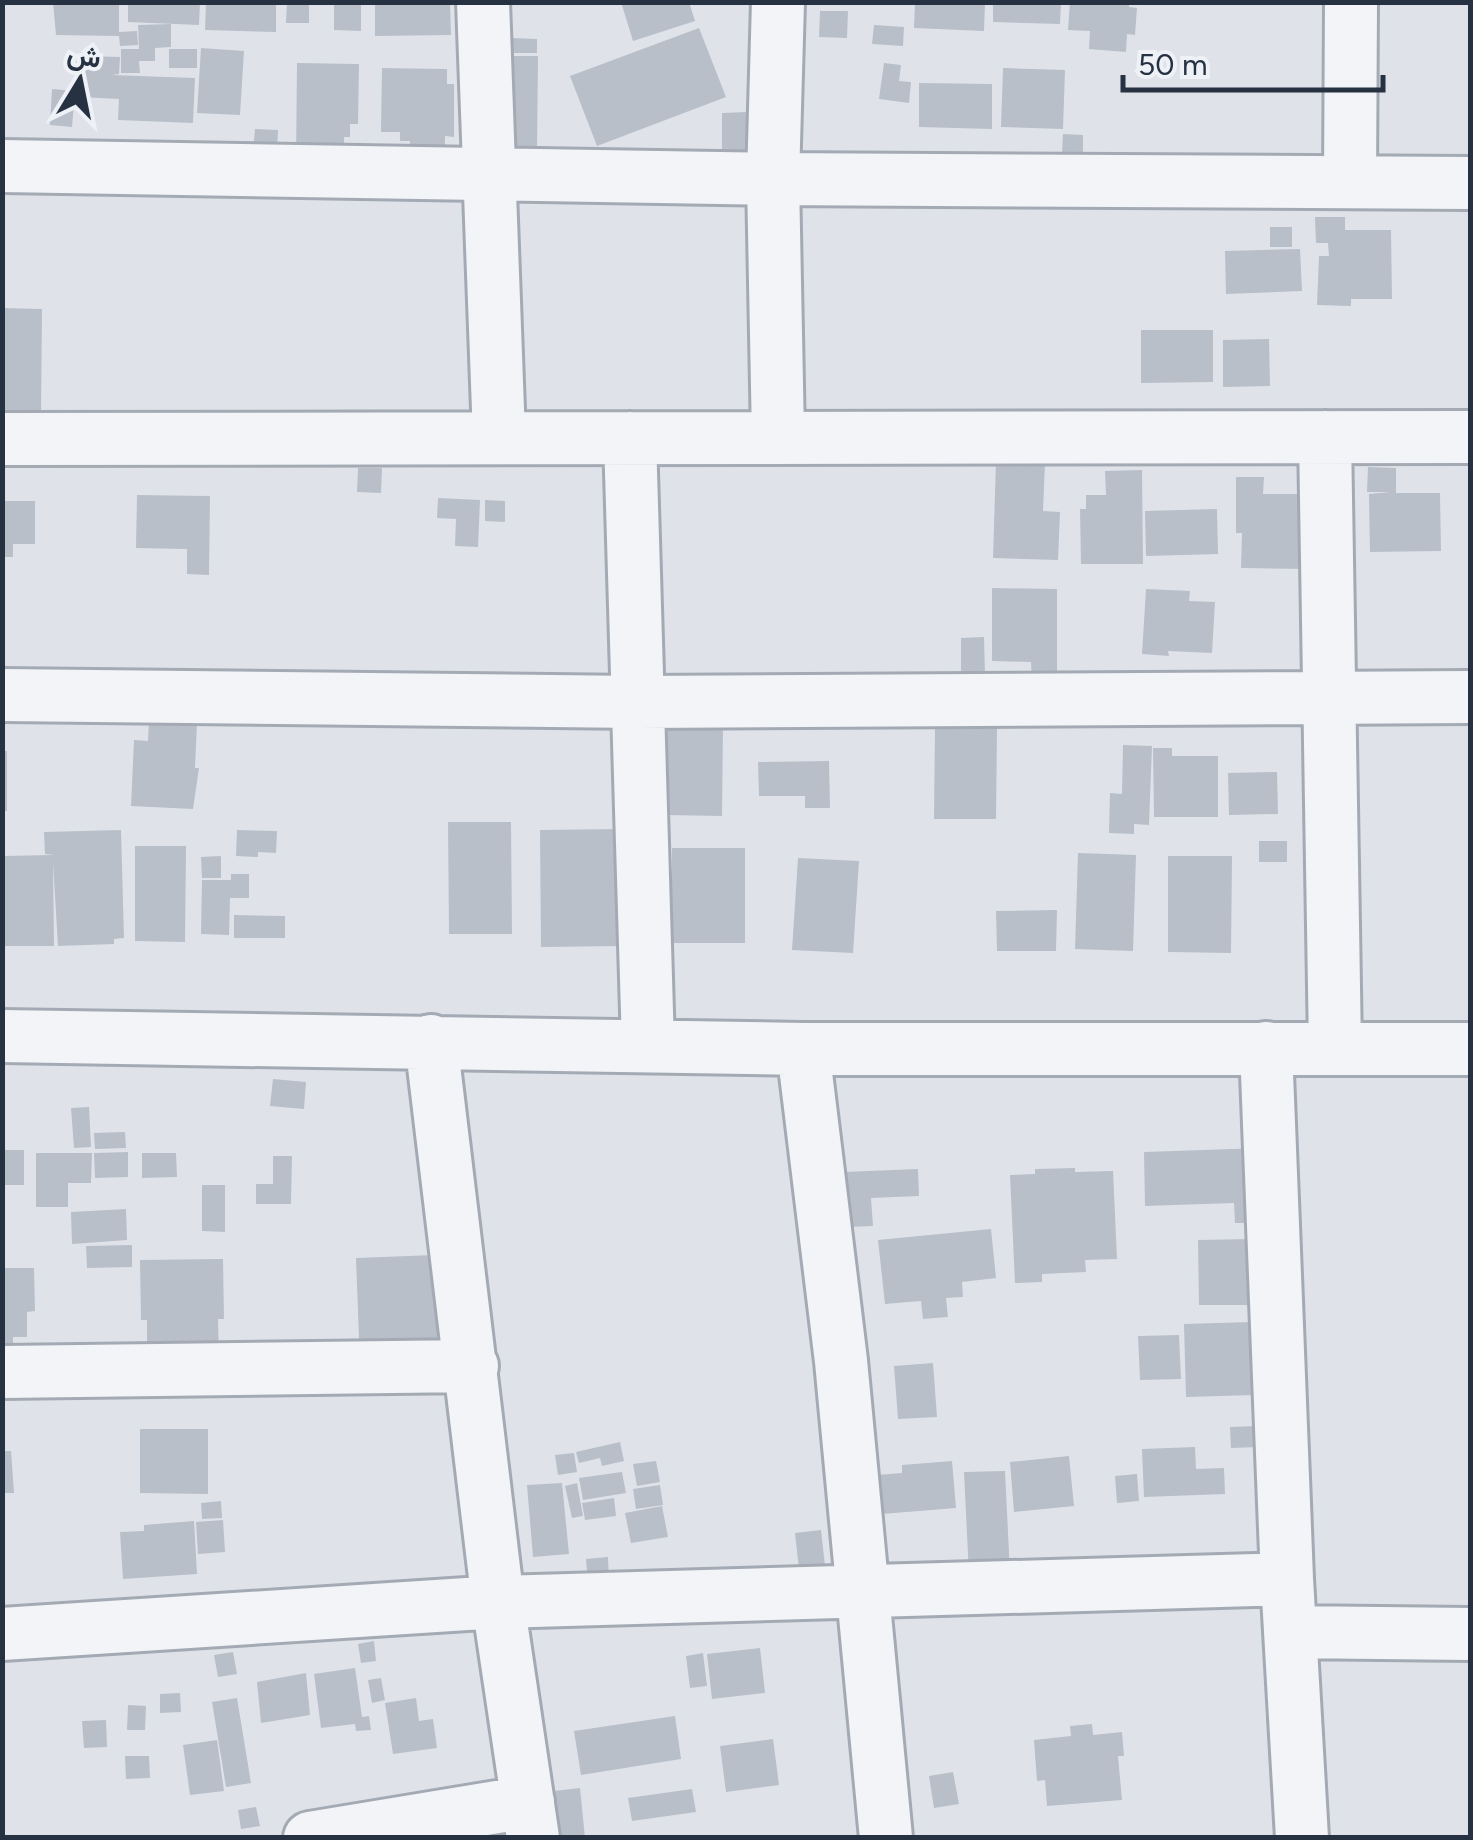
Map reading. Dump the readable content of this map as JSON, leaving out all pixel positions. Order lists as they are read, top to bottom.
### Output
{
  "scale_bar": "50 m",
  "north": "top"
}
